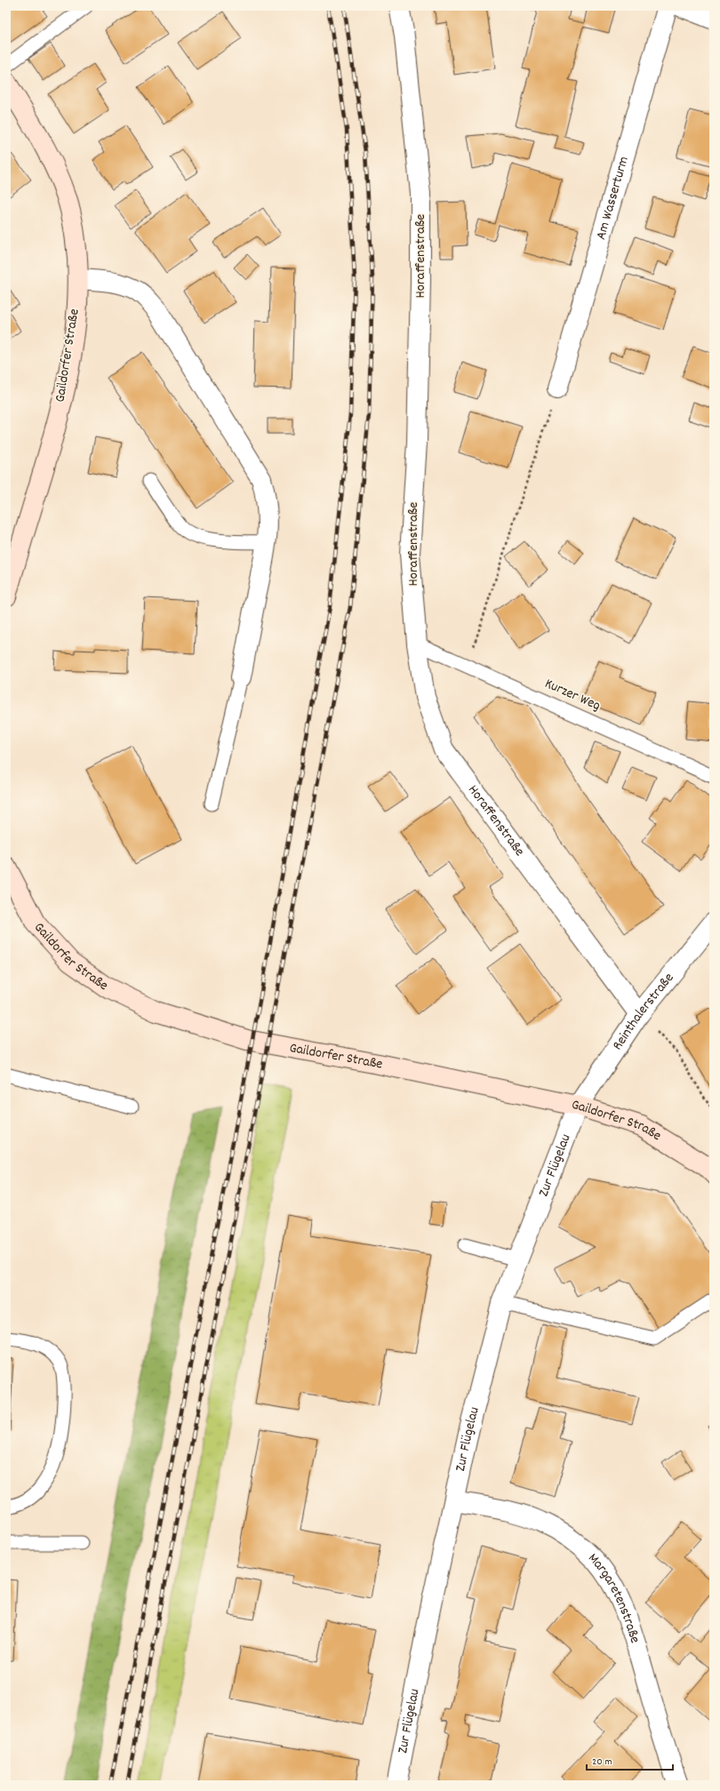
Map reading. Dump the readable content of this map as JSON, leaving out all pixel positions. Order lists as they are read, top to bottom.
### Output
{
  "streets": {
    "main road": ["Gaildorfer Straße"],
    "street": [
      "Am Wasserturm",
      "Horaffenstraße",
      "Reinthalerstraße",
      "Zur Flügelau",
      "Margaretenstraße"
    ],
    "lane": ["Kurzer Weg"]
  },
  "crossings": [
    ["Horaffenstraße", "Kurzer Weg"],
    ["Horaffenstraße", "Reinthalerstraße"],
    ["Gaildorfer Straße", "Reinthalerstraße"],
    ["Gaildorfer Straße", "Zur Flügelau"],
    ["Reinthalerstraße", "Zur Flügelau"],
    ["Zur Flügelau", "Margaretenstraße"]
  ],
  "scale_bar": "20 m"
}
